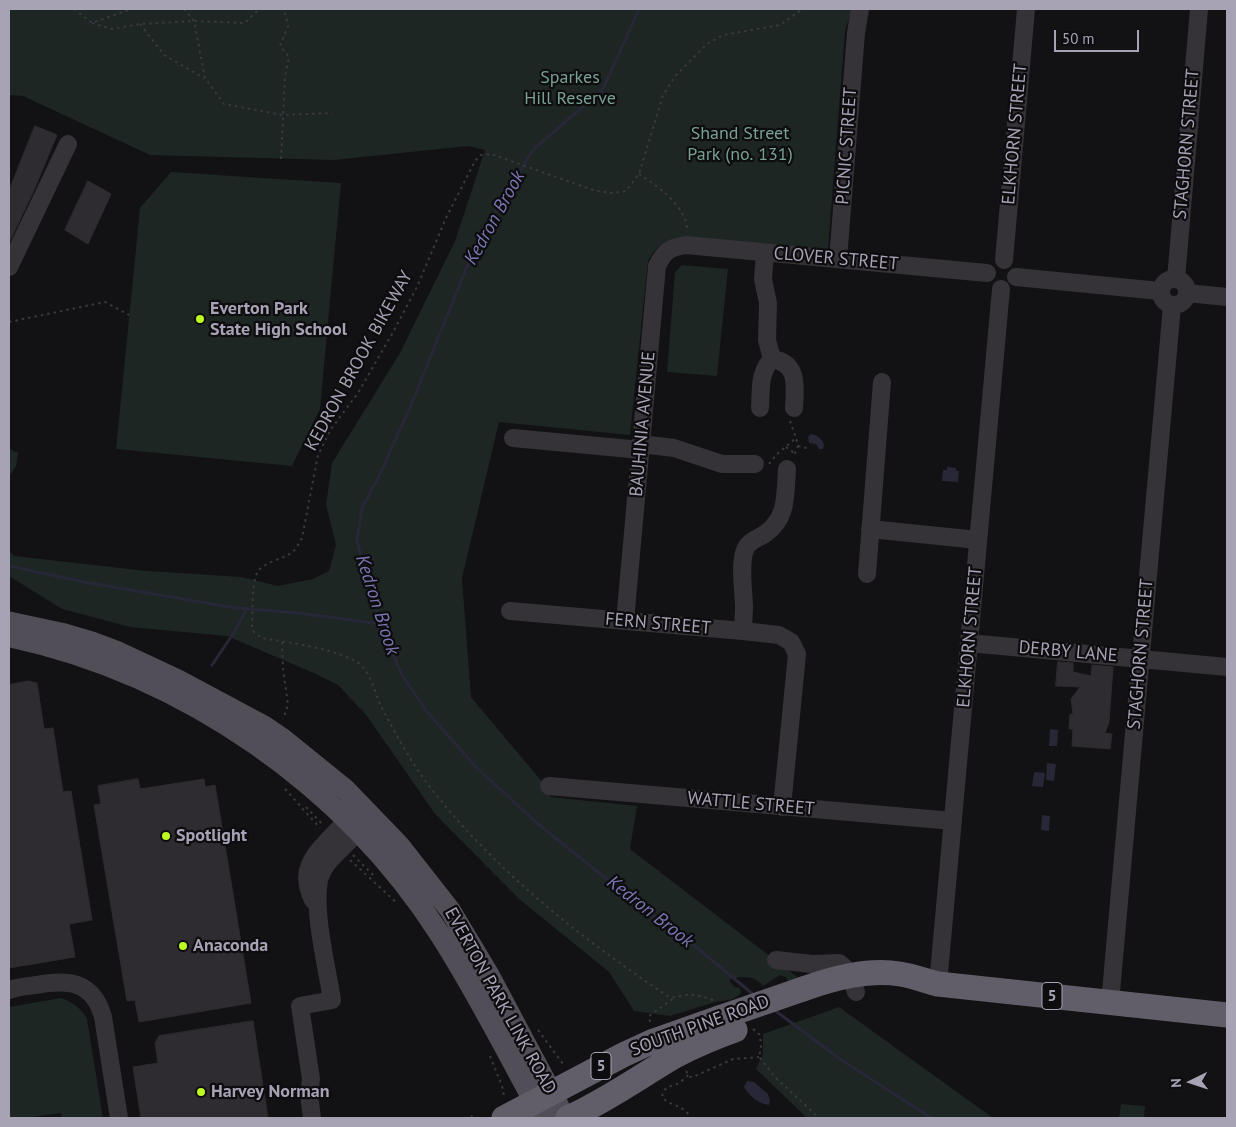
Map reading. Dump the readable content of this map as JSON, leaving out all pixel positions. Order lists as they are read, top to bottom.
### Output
{
  "streets": {
    "highway": ["5", "SOUTH PINE ROAD"],
    "main road": ["EVERTON PARK LINK ROAD"],
    "street": [
      "ELKHORN STREET",
      "STAGHORN STREET",
      "PICNIC STREET",
      "CLOVER STREET",
      "BAUHINIA AVENUE",
      "FERN STREET",
      "DERBY LANE",
      "WATTLE STREET"
    ],
    "path": ["KEDRON BROOK BIKEWAY"]
  },
  "crossings": [
    ["ELKHORN STREET", "CLOVER STREET"],
    ["ELKHORN STREET", "DERBY LANE"],
    ["ELKHORN STREET", "WATTLE STREET"],
    ["ELKHORN STREET", "SOUTH PINE ROAD"],
    ["STAGHORN STREET", "DERBY LANE"],
    ["STAGHORN STREET", "SOUTH PINE ROAD"],
    ["PICNIC STREET", "CLOVER STREET"],
    ["CLOVER STREET", "BAUHINIA AVENUE"],
    ["KEDRON BROOK BIKEWAY", "SOUTH PINE ROAD"],
    ["BAUHINIA AVENUE", "FERN STREET"],
    ["FERN STREET", "WATTLE STREET"],
    ["EVERTON PARK LINK ROAD", "SOUTH PINE ROAD"]
  ],
  "water": ["Kedron Brook"],
  "parks": ["Sparkes Hill Reserve", "Shand Street Park (no. 131)"],
  "places": [
    "Everton Park State High School",
    "Spotlight",
    "Anaconda",
    "Harvey Norman"
  ],
  "scale_bar": "50 m",
  "north": "left"
}
